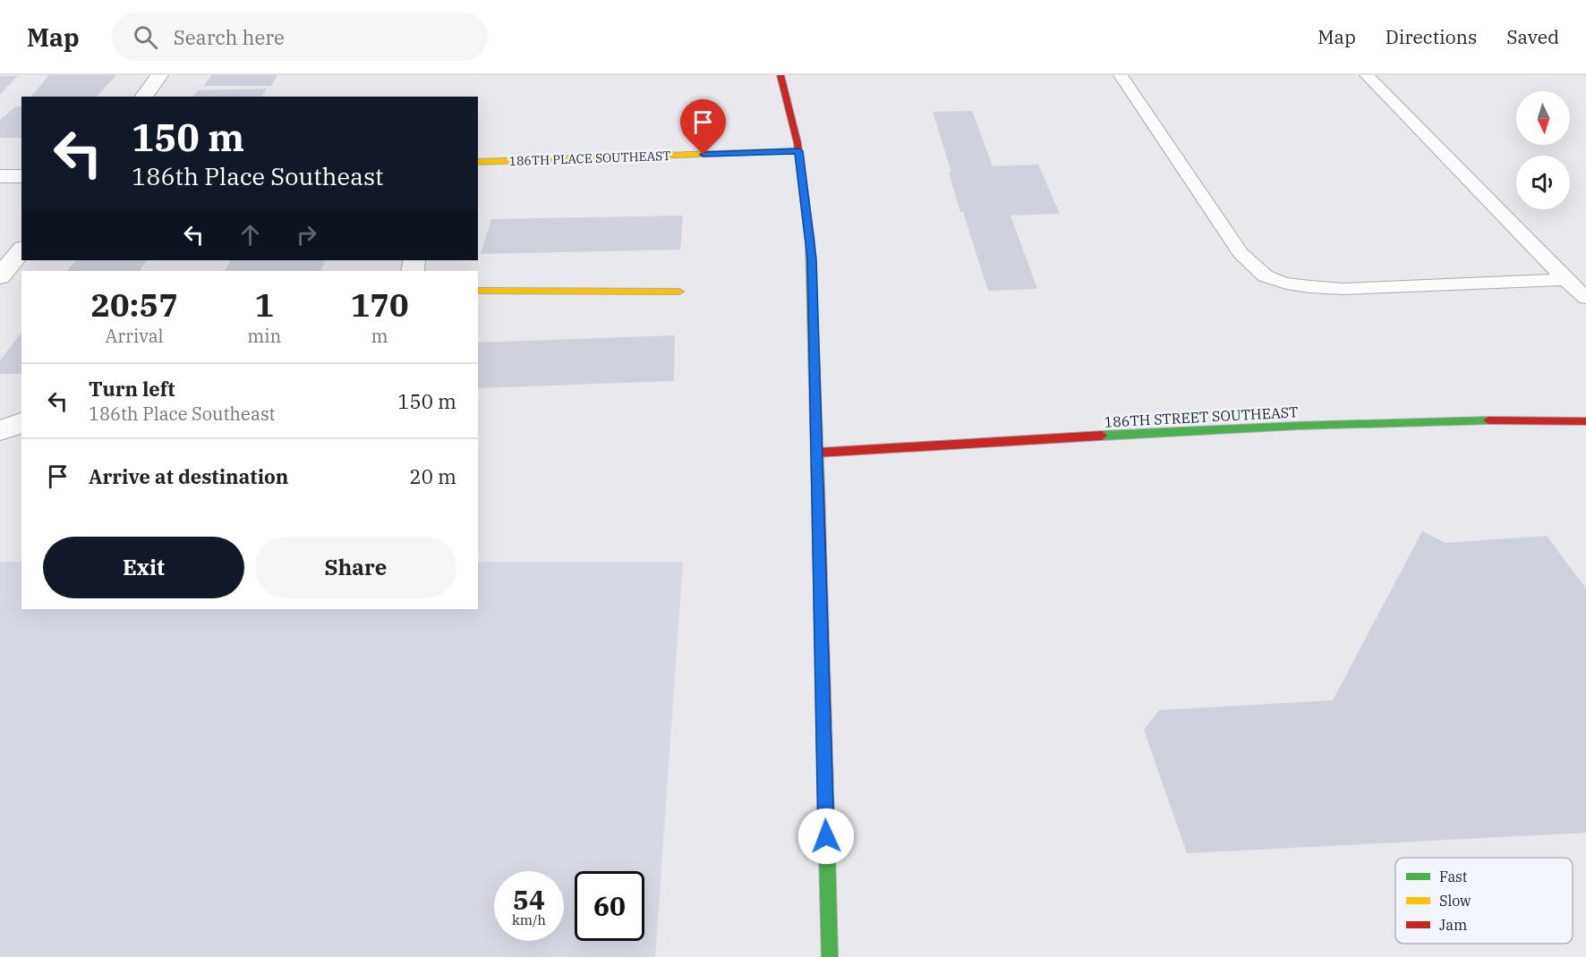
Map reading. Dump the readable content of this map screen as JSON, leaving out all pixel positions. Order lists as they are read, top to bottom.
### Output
{
  "streets": {
    "street": ["186TH PLACE SOUTHEAST", "186TH STREET SOUTHEAST"]
  },
  "legend": ["Fast", "Slow", "Jam"],
  "north": "bottom",
  "page": {
    "header": "Map",
    "search": "Search here",
    "nav": ["Map", "Directions", "Saved"],
    "turn": ["150 m", "186th Place Southeast"],
    "eta": [
      "20:57",
      "Arrival",
      "1",
      "min",
      "170",
      "m"
    ],
    "list": [
      {
        "name": "Turn left",
        "note": "186th Place Southeast",
        "value": "150 m"
      },
      {
        "name": "Arrive at destination",
        "value": "20 m"
      }
    ],
    "buttons": ["Exit", "Share"],
    "speed": "54 km/h",
    "limit": "60"
  }
}
